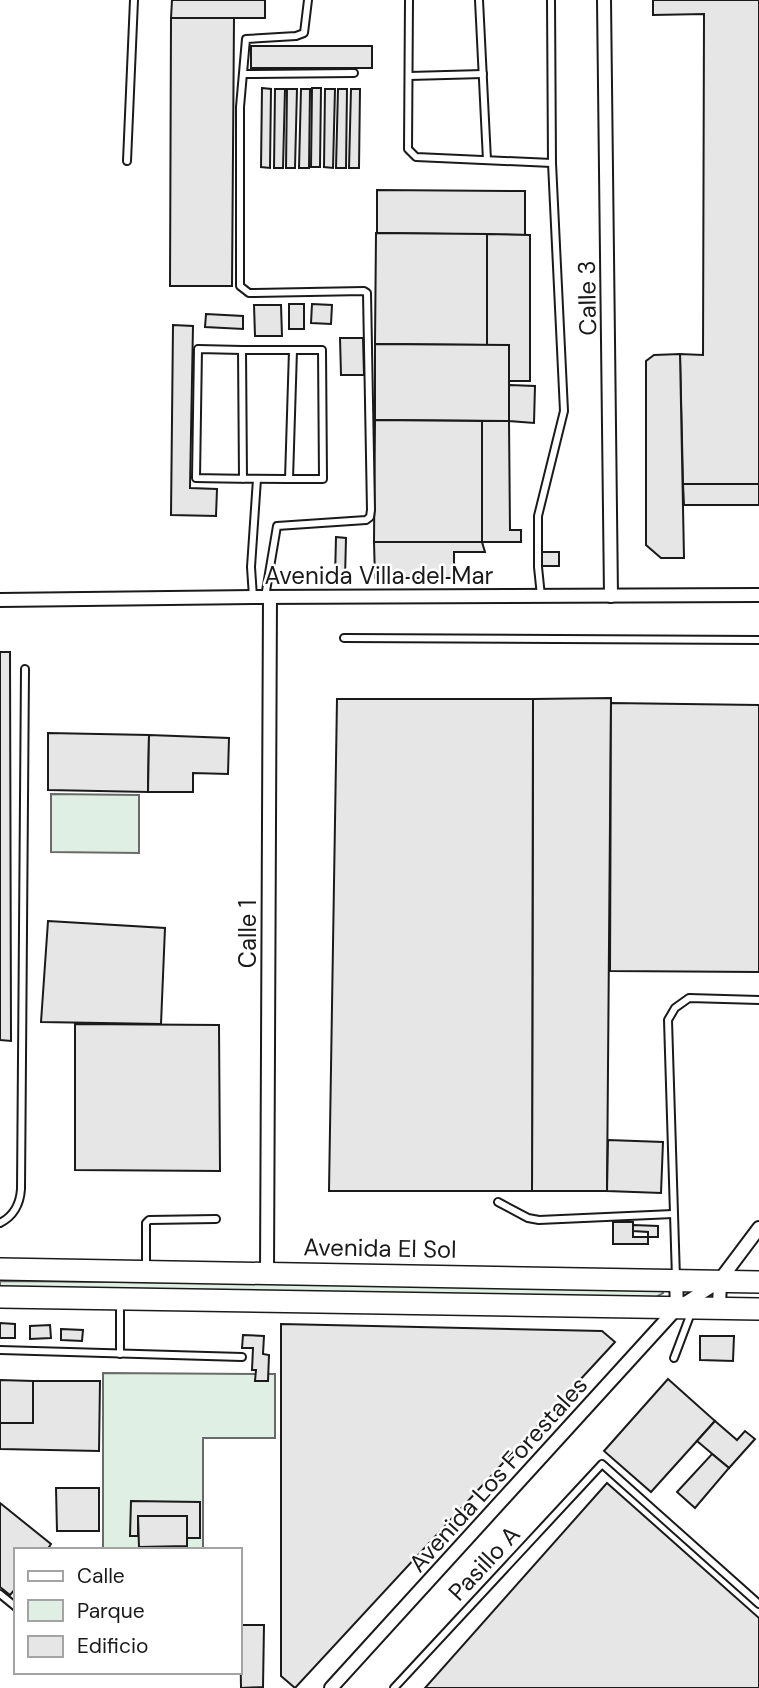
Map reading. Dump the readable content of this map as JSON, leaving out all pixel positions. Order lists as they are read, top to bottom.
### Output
{
  "streets": {
    "main road": ["Avenida El Sol"],
    "street": [
      "Calle 3",
      "Avenida Villa del Mar",
      "Calle 1",
      "Avenida Los Forestales"
    ],
    "lane": ["Pasillo A"]
  },
  "crossings": [
    ["Calle 3", "Avenida Villa del Mar"],
    ["Avenida Villa del Mar", "Calle 1"],
    ["Calle 1", "Avenida El Sol"],
    ["Avenida El Sol", "Avenida Los Forestales"]
  ],
  "legend": ["Calle", "Parque", "Edificio"]
}
